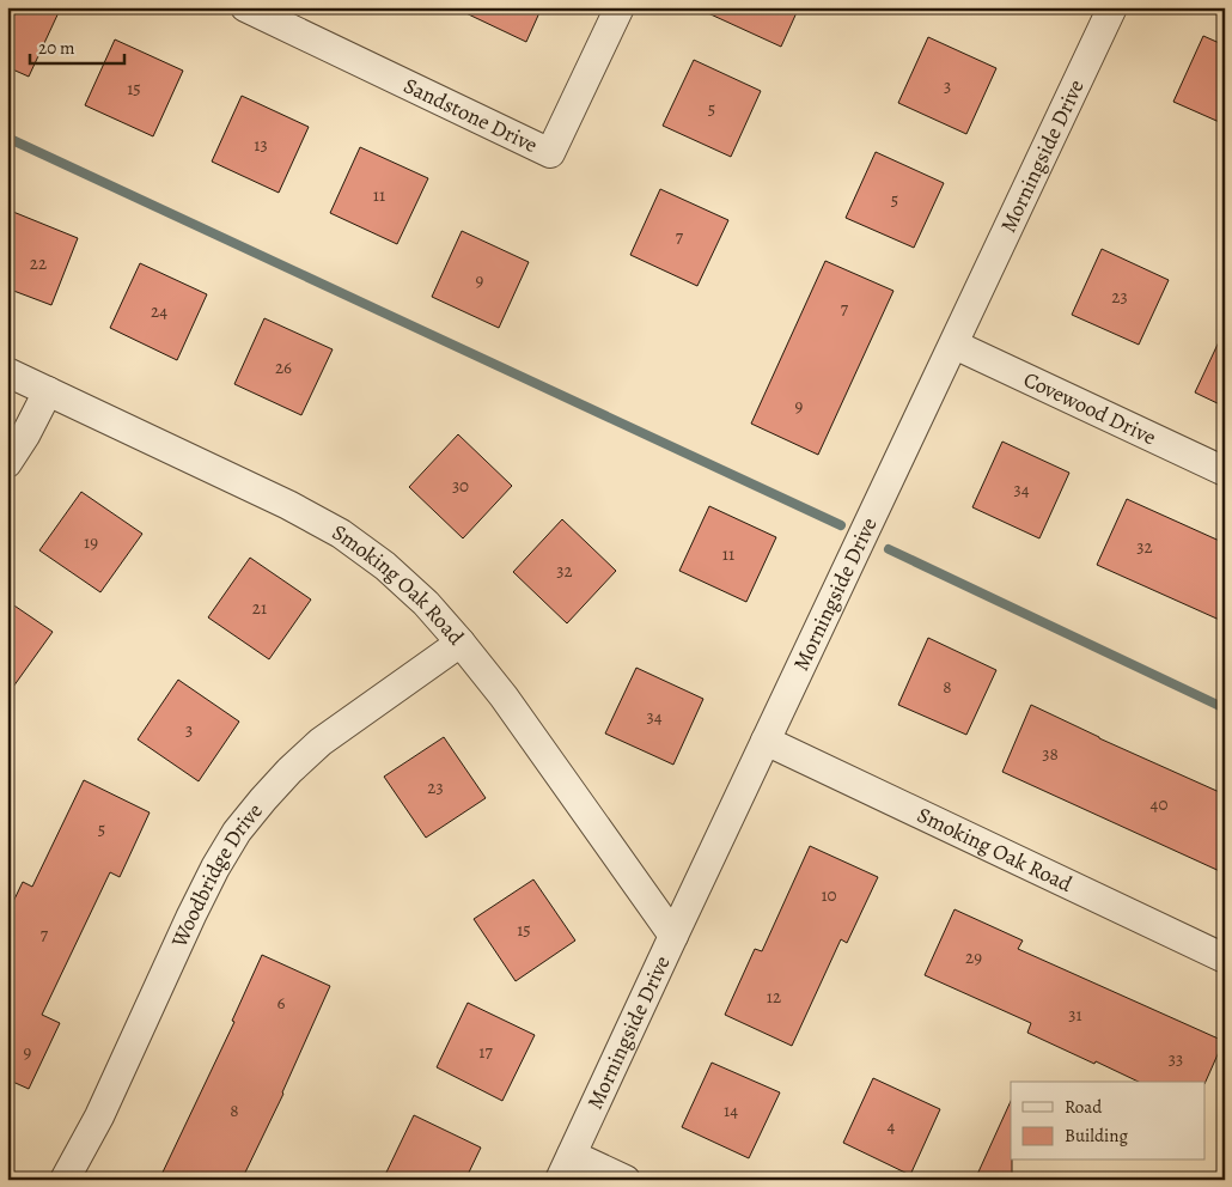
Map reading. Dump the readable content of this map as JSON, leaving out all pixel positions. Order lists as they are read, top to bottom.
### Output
{
  "streets": {
    "street": [
      "Sandstone Drive",
      "Morningside Drive",
      "Covewood Drive",
      "Smoking Oak Road",
      "Woodbridge Drive"
    ]
  },
  "crossings": [
    ["Morningside Drive", "Covewood Drive"],
    ["Morningside Drive", "Smoking Oak Road"],
    ["Smoking Oak Road", "Woodbridge Drive"]
  ],
  "house_numbers": [
    "3",
    "15",
    "5",
    "13",
    "11",
    "5",
    "7",
    "22",
    "9",
    "23",
    "7",
    "24",
    "26",
    "9",
    "30",
    "34",
    "19",
    "32",
    "11",
    "32",
    "21",
    "8",
    "34",
    "3",
    "38",
    "23",
    "40",
    "5",
    "10",
    "15",
    "7",
    "29",
    "12",
    "6",
    "31",
    "9",
    "17",
    "33",
    "8",
    "14",
    "4"
  ],
  "legend": ["Road", "Building"],
  "scale_bar": "20 m"
}
